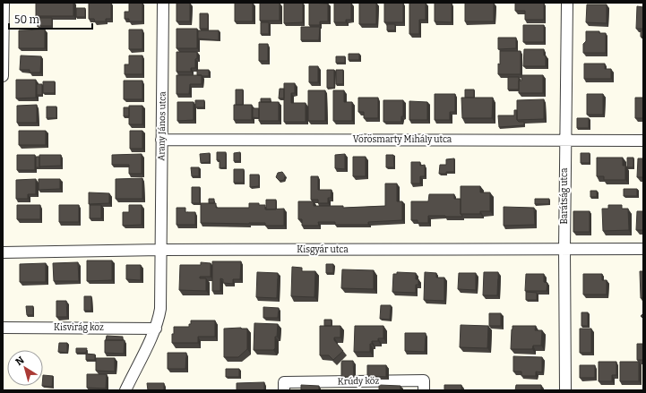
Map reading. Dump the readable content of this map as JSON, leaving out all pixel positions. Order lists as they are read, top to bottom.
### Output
{
  "streets": {
    "street": [
      "Arany János utca",
      "Vörösmarty Mihály utca",
      "Barátság utca",
      "Kisgyár utca",
      "Kisvirág köz",
      "Krúdy köz"
    ]
  },
  "crossings": [
    ["Arany János utca", "Vörösmarty Mihály utca"],
    ["Arany János utca", "Kisgyár utca"],
    ["Arany János utca", "Kisvirág köz"],
    ["Vörösmarty Mihály utca", "Barátság utca"],
    ["Barátság utca", "Kisgyár utca"]
  ],
  "scale_bar": "50 m",
  "north": "top left"
}
